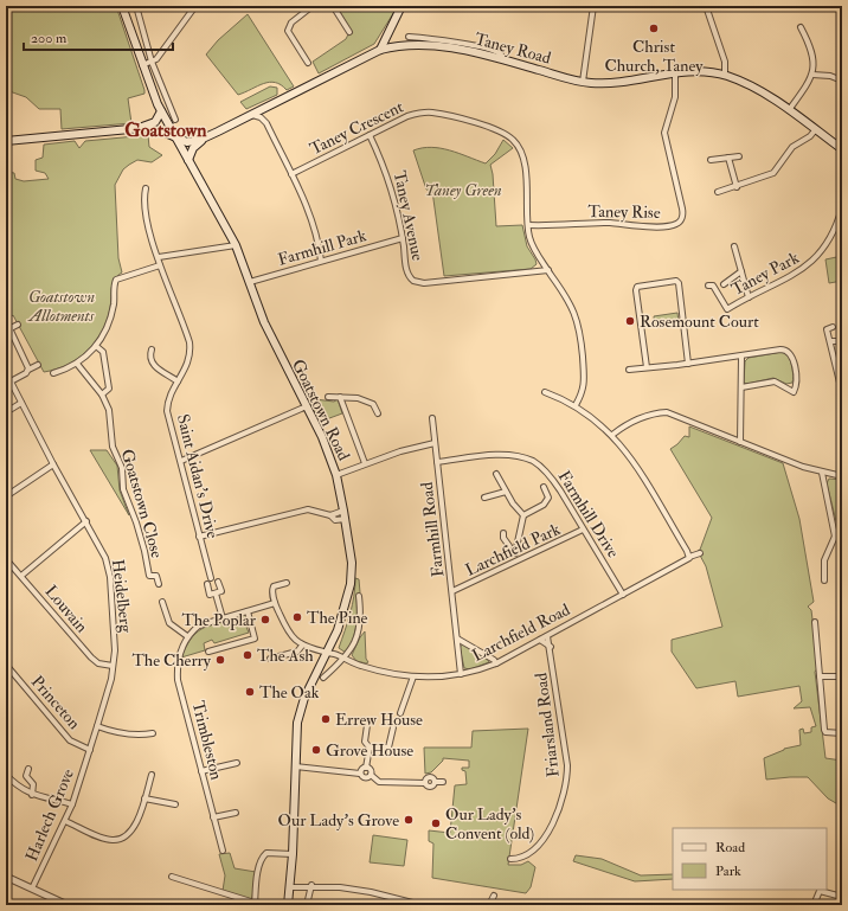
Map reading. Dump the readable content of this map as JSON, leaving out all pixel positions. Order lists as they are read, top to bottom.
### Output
{
  "streets": {
    "main road": ["Taney Road", "Goatstown Road"],
    "street": [
      "Taney Crescent",
      "Taney Rise",
      "Taney Avenue",
      "Farmhill Park",
      "Taney Park",
      "Saint Aidan's Drive",
      "Goatstown Close",
      "Farmhill Drive",
      "Farmhill Road",
      "Larchfield Park",
      "Heidelberg",
      "Louvain",
      "Larchfield Road",
      "Princeton",
      "Friarsland Road",
      "Trimbleston",
      "Harlech Grove"
    ]
  },
  "crossings": [
    ["Taney Road", "Taney Rise"],
    ["Taney Road", "Goatstown Road"],
    ["Taney Crescent", "Taney Rise"],
    ["Taney Crescent", "Taney Avenue"],
    ["Taney Avenue", "Farmhill Park"],
    ["Farmhill Park", "Goatstown Road"],
    ["Goatstown Road", "Larchfield Road"],
    ["Farmhill Drive", "Farmhill Road"],
    ["Farmhill Drive", "Larchfield Park"],
    ["Farmhill Drive", "Larchfield Road"],
    ["Farmhill Road", "Larchfield Park"],
    ["Farmhill Road", "Larchfield Road"],
    ["Heidelberg", "Louvain"],
    ["Heidelberg", "Princeton"],
    ["Heidelberg", "Harlech Grove"],
    ["Larchfield Road", "Friarsland Road"],
    ["Princeton", "Harlech Grove"]
  ],
  "districts": ["Goatstown"],
  "parks": ["Taney Green", "Goatstown Allotments"],
  "places": [
    "Christ Church, Taney",
    "Rosemount Court",
    "The Pine",
    "The Poplar",
    "The Ash",
    "The Cherry",
    "The Oak",
    "Errew House",
    "Grove House",
    "Our Lady's Grove",
    "Our Lady's Convent (old)"
  ],
  "legend": ["Road", "Park"],
  "scale_bar": "200 m"
}
